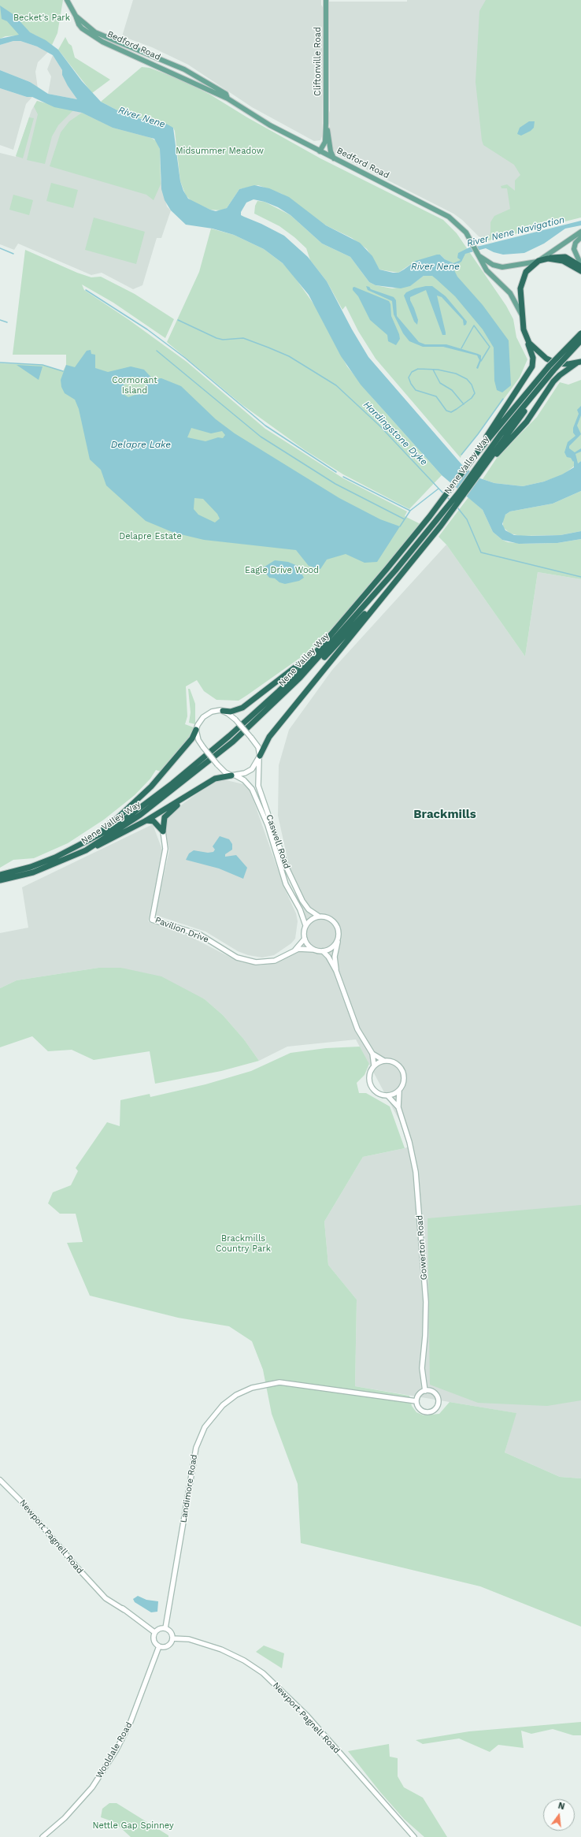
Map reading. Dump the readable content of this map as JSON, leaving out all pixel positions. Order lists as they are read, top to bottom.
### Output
{
  "streets": {
    "highway": ["Nene Valley Way"],
    "main road": ["Bedford Road", "Cliftonville Road"],
    "street": [
      "Caswell Road",
      "Pavilion Drive",
      "Gowerton Road",
      "Landimore Road",
      "Newport Pagnell Road",
      "Wooldale Road"
    ]
  },
  "crossings": [
    ["Bedford Road", "Cliftonville Road"],
    ["Caswell Road", "Pavilion Drive"],
    ["Gowerton Road", "Landimore Road"],
    ["Landimore Road", "Newport Pagnell Road"],
    ["Landimore Road", "Wooldale Road"],
    ["Newport Pagnell Road", "Wooldale Road"]
  ],
  "districts": ["Brackmills"],
  "water": [
    "River Nene",
    "River Nene Navigation",
    "Hardingstone Dyke",
    "Delapre Lake"
  ],
  "parks": [
    "Becket's Park",
    "Midsummer Meadow",
    "Cormorant Island",
    "Delapre Estate",
    "Eagle Drive Wood",
    "Brackmills Country Park",
    "Nettle Gap Spinney"
  ],
  "north": "top"
}
